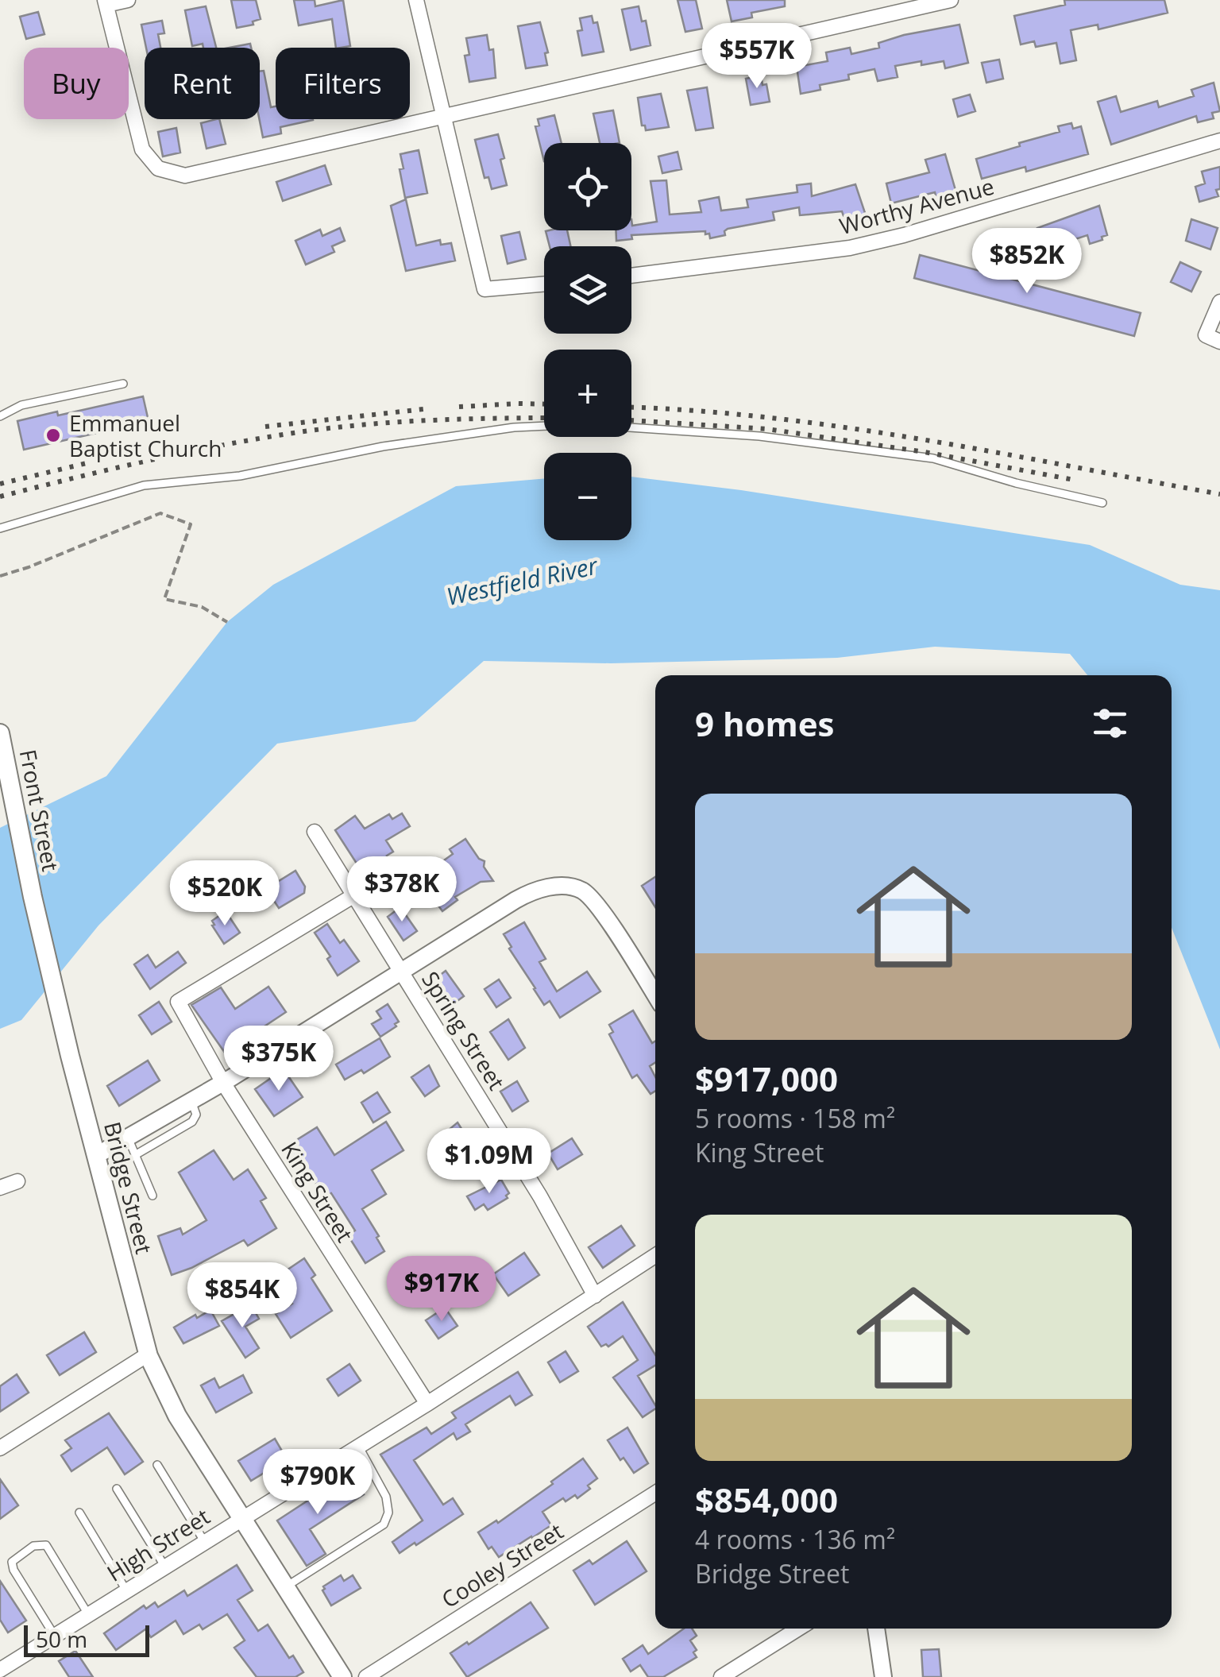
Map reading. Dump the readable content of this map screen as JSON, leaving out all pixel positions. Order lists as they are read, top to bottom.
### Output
{
  "streets": {
    "main road": ["Front Street", "Bridge Street"],
    "street": [
      "Worthy Avenue",
      "Spring Street",
      "King Street",
      "High Street",
      "Cooley Street"
    ]
  },
  "crossings": [
    ["Front Street", "Bridge Street"],
    ["Spring Street", "King Street"],
    ["Spring Street", "High Street"],
    ["Bridge Street", "High Street"],
    ["King Street", "High Street"]
  ],
  "water": ["Westfield River"],
  "places": ["Emmanuel Baptist Church"],
  "scale_bar": "50 m",
  "page": {
    "price": [
      "$557K",
      "$852K",
      "$378K",
      "$520K",
      "$375K",
      "$1.09M",
      "$917K",
      "$854K",
      "$790K"
    ],
    "chip": ["Buy", "Rent", "Filters"],
    "map_buttons": ["+", "−"],
    "heading": "9 homes",
    "list": [
      {
        "name": "$917,000",
        "note": "5 rooms · 158 m² · King Street"
      },
      {
        "name": "$854,000",
        "note": "4 rooms · 136 m² · Bridge Street"
      }
    ],
    "scale": "50 m"
  }
}
